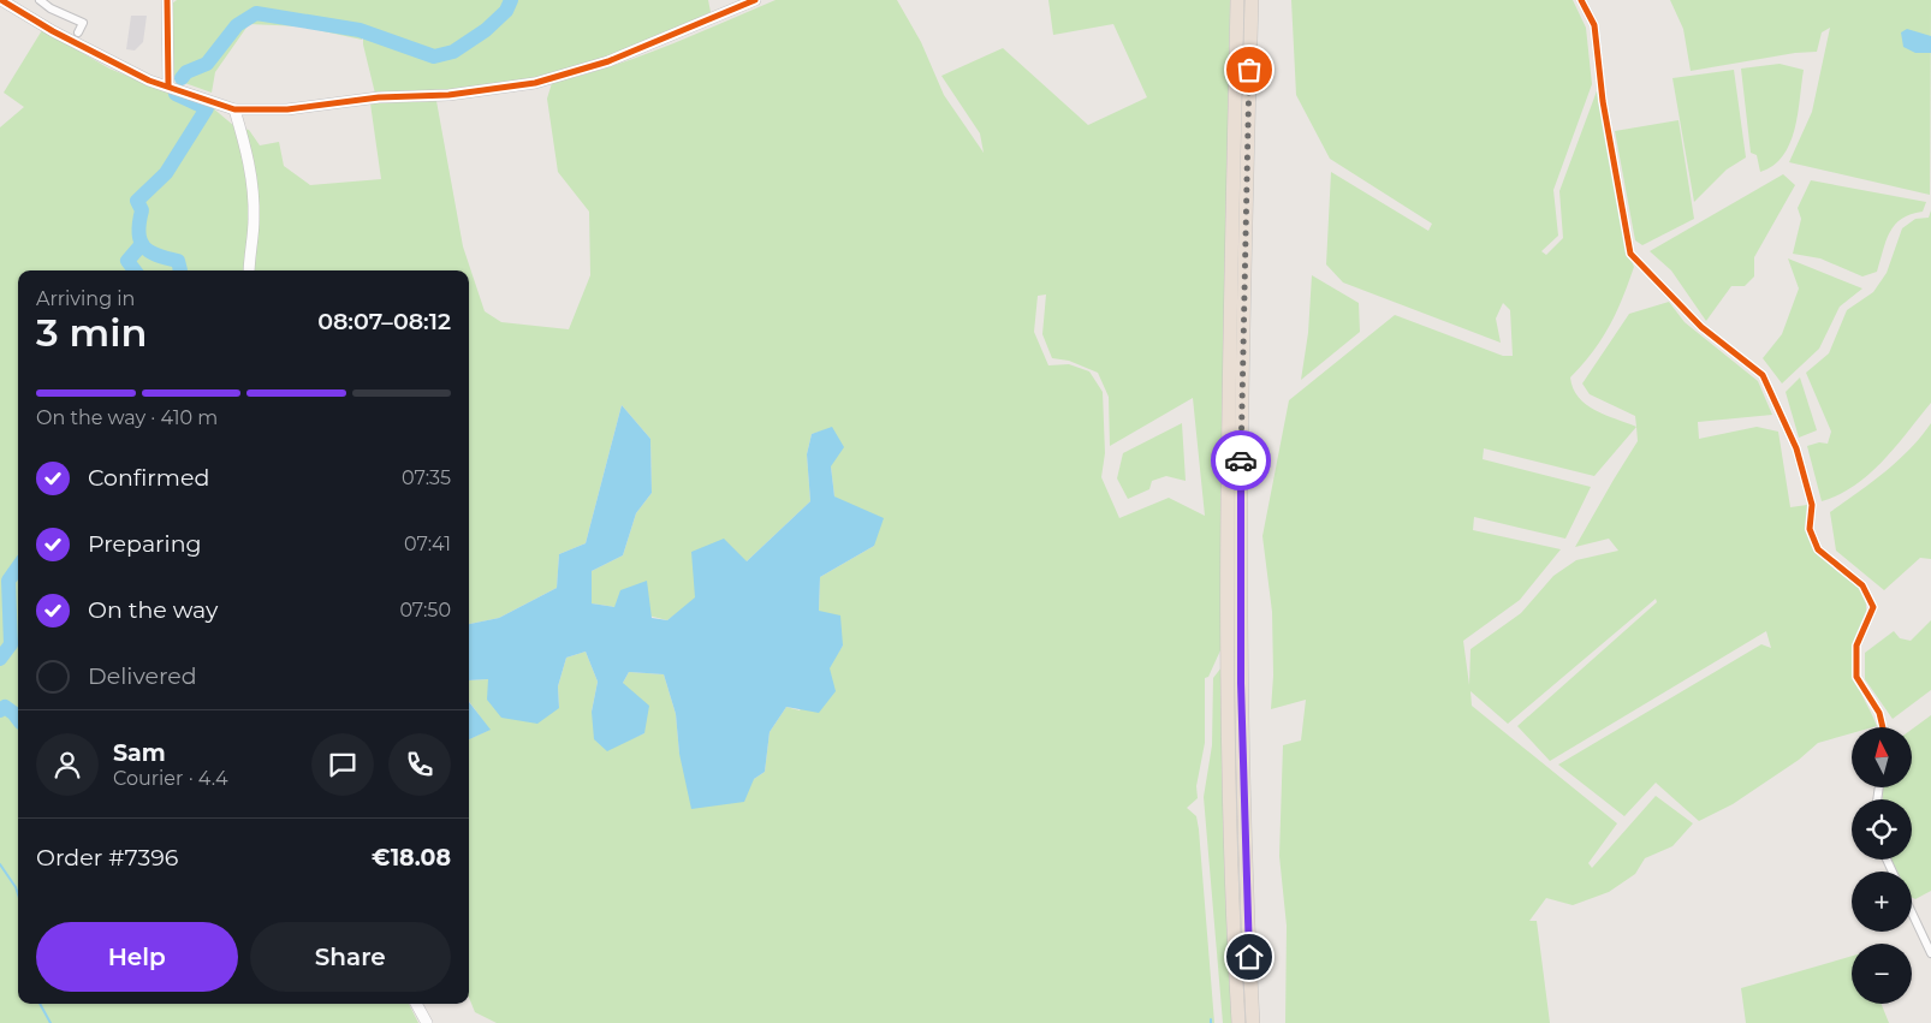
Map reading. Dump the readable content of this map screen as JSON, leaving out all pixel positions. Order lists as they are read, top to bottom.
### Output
{
  "north": "top",
  "page": {
    "heading": ["3 min", "Arriving in", "08:07–08:12"],
    "panel": [
      "Sam",
      "Courier · 4.4",
      "Order #7396",
      "€18.08"
    ],
    "bar": "On the way · 410 m",
    "list": [
      ["Confirmed", "07:35"],
      ["Preparing", "07:41"],
      ["On the way", "07:50"],
      "Delivered"
    ],
    "map_buttons": ["+", "−"],
    "buttons": ["Help", "Share"]
  }
}
